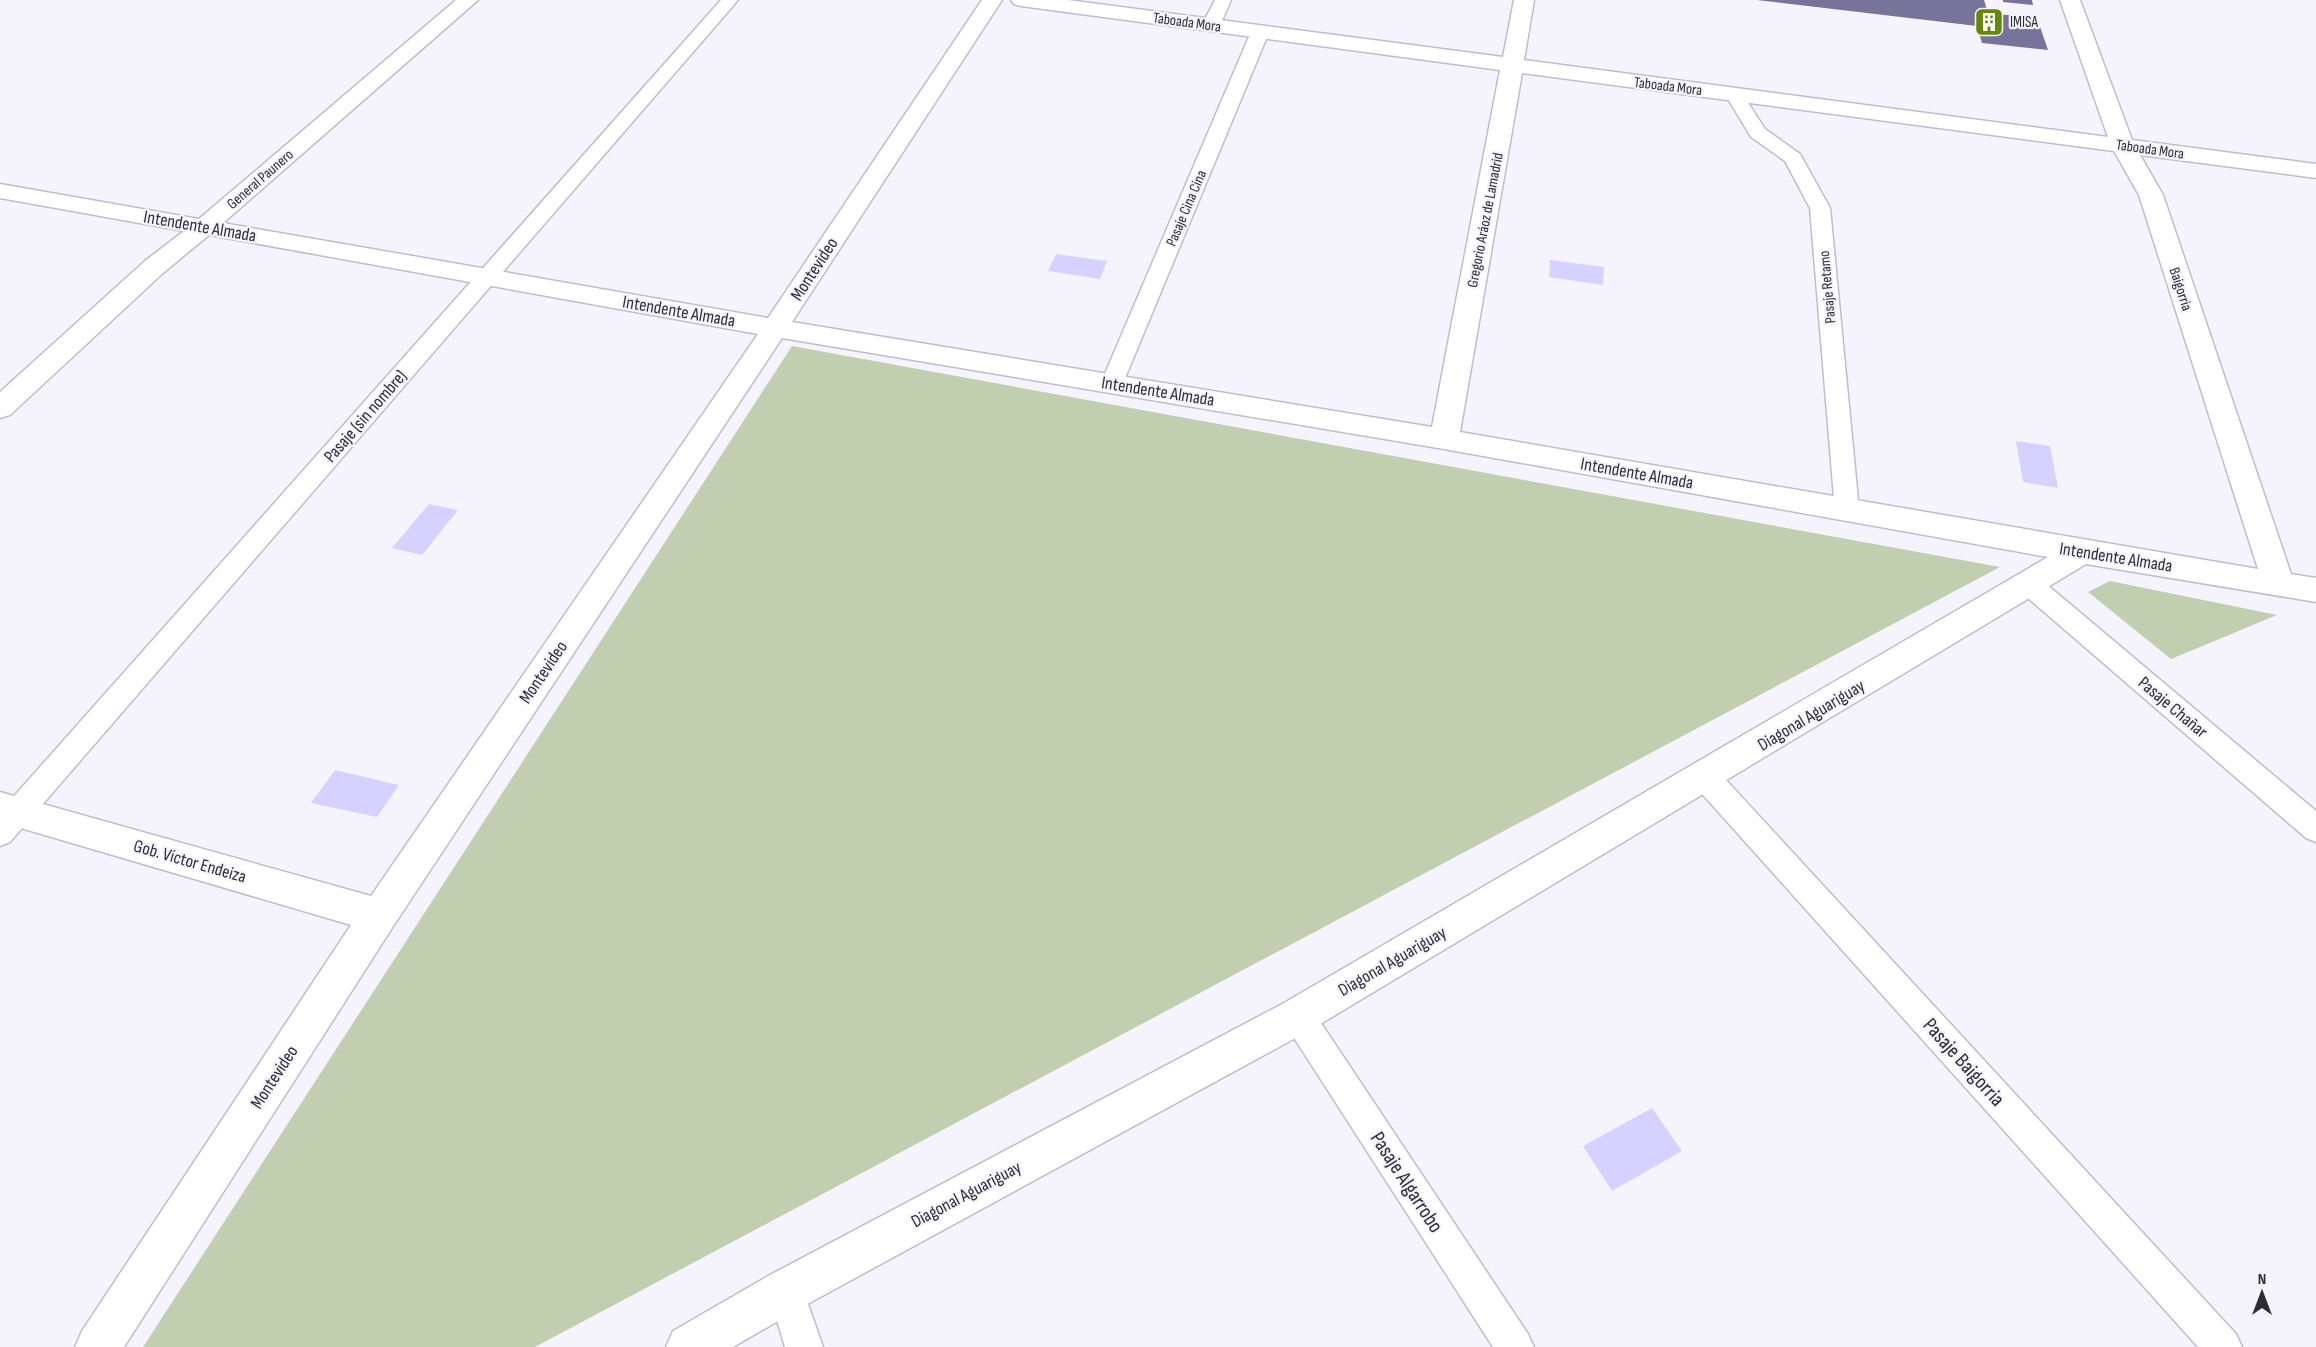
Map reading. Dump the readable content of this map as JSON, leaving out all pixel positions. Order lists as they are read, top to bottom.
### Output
{
  "streets": {
    "street": [
      "Taboada Mora",
      "General Paunero",
      "Gregorio Aráoz de Lamadrid",
      "Intendente Almada",
      "Montevideo",
      "Baigorria",
      "Diagonal Aguariguay",
      "Gob. Víctor Endeiza"
    ],
    "lane": [
      "Pasaje Cina Cina",
      "Pasaje Retamo",
      "Pasaje (sin nombre)",
      "Pasaje Chañar",
      "Pasaje Baigorria",
      "Pasaje Algarrobo"
    ]
  },
  "crossings": [
    ["Taboada Mora", "Pasaje Cina Cina"],
    ["Taboada Mora", "Gregorio Aráoz de Lamadrid"],
    ["Taboada Mora", "Pasaje Retamo"],
    ["Taboada Mora", "Baigorria"],
    ["General Paunero", "Intendente Almada"],
    ["Pasaje Cina Cina", "Intendente Almada"],
    ["Gregorio Aráoz de Lamadrid", "Intendente Almada"],
    ["Intendente Almada", "Montevideo"],
    ["Intendente Almada", "Pasaje Retamo"],
    ["Intendente Almada", "Baigorria"],
    ["Intendente Almada", "Pasaje (sin nombre)"],
    ["Intendente Almada", "Diagonal Aguariguay"],
    ["Montevideo", "Gob. Víctor Endeiza"],
    ["Pasaje (sin nombre)", "Gob. Víctor Endeiza"],
    ["Pasaje Chañar", "Diagonal Aguariguay"],
    ["Diagonal Aguariguay", "Pasaje Baigorria"],
    ["Diagonal Aguariguay", "Pasaje Algarrobo"]
  ],
  "places": {
    "building": ["IMISA"]
  },
  "north": "top"
}
